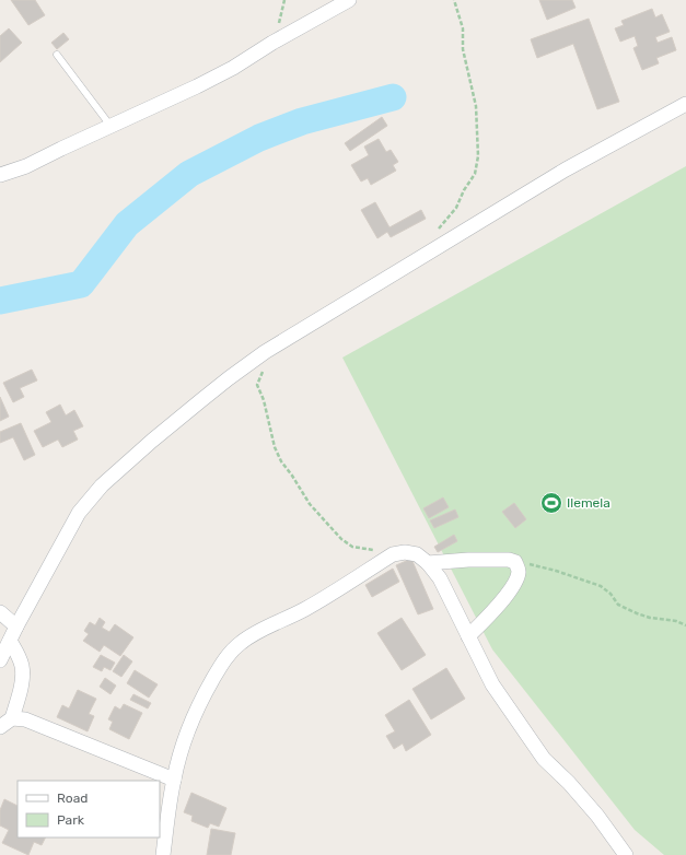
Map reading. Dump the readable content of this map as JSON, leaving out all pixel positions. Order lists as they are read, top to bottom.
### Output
{
  "places": {
    "sports": ["Ilemela"]
  },
  "legend": ["Road", "Park"]
}
